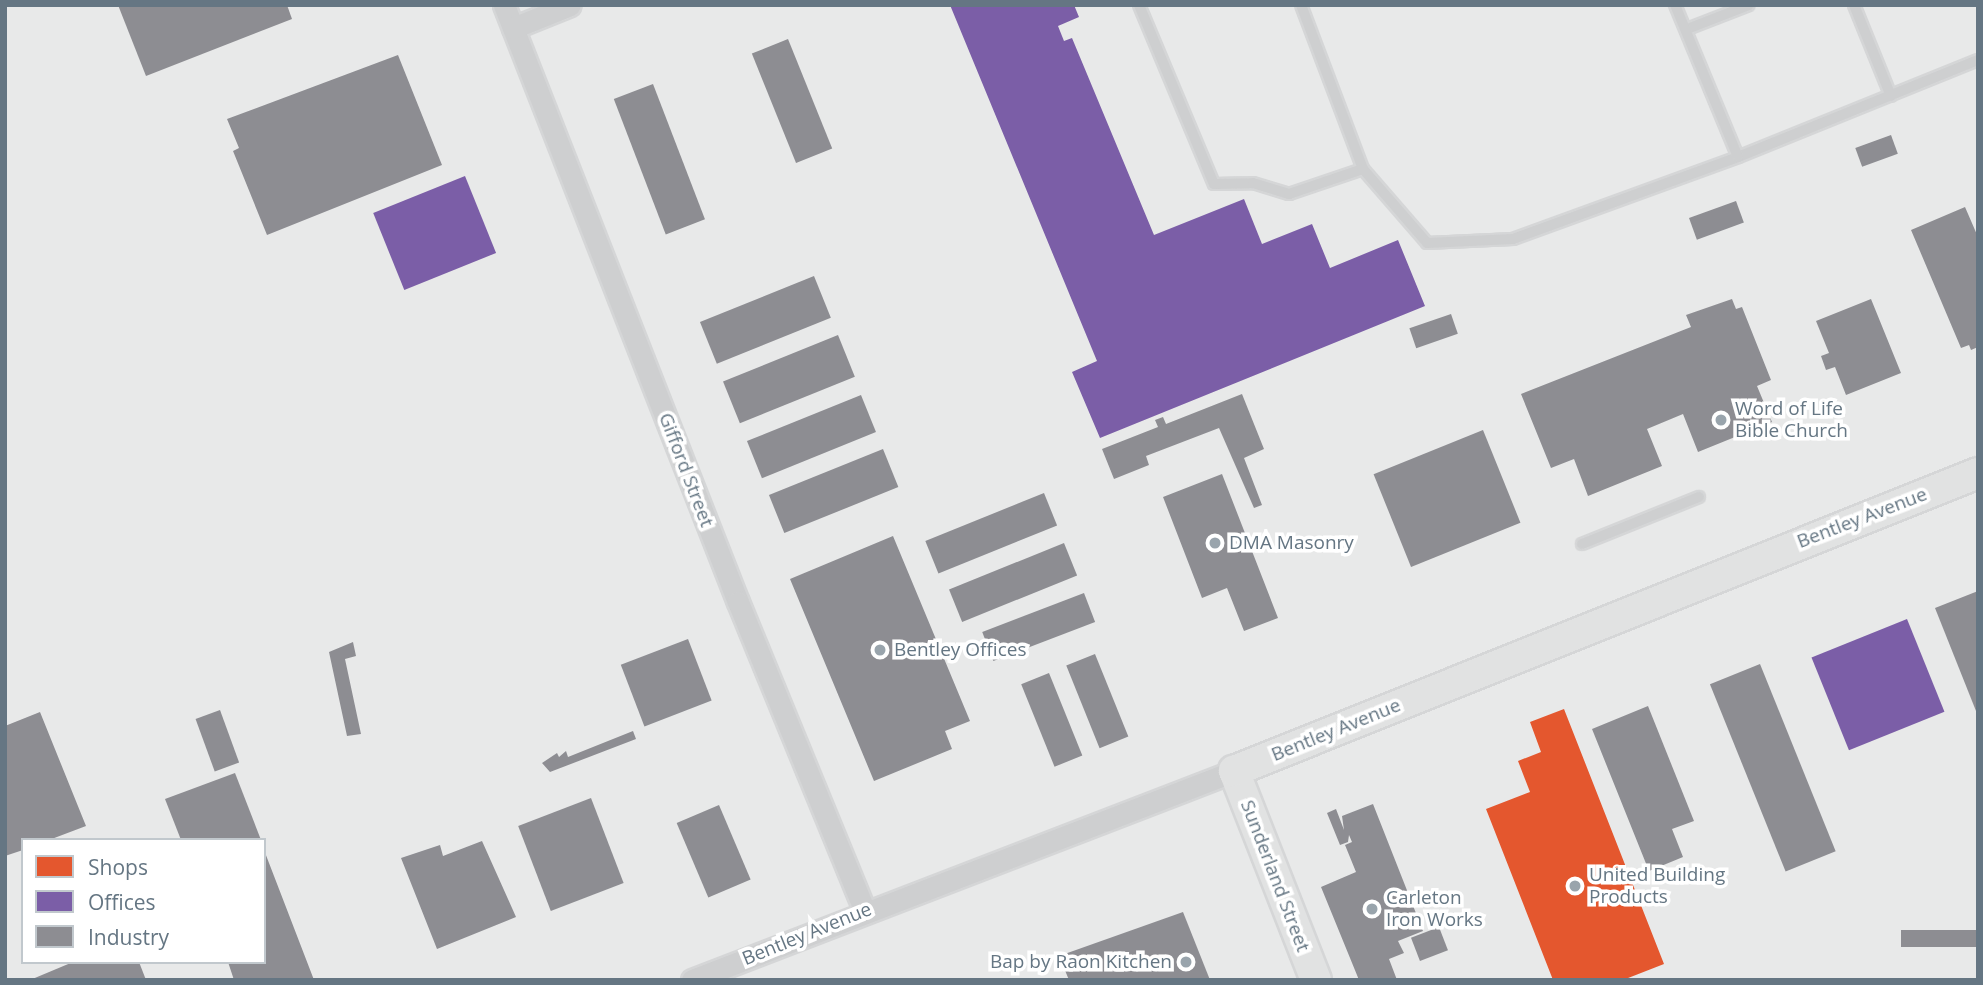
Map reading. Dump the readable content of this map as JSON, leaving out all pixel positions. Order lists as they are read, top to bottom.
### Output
{
  "streets": {
    "street": ["Gifford Street", "Bentley Avenue", "Sunderland Street"]
  },
  "crossings": [
    ["Gifford Street", "Bentley Avenue"],
    ["Bentley Avenue", "Sunderland Street"]
  ],
  "places": [
    "Word of Life Bible Church",
    "DMA Masonry",
    "Bentley Offices",
    "United Building Products",
    "Carleton Iron Works",
    "Bap by Raon Kitchen"
  ],
  "legend": ["Shops", "Offices", "Industry"]
}
